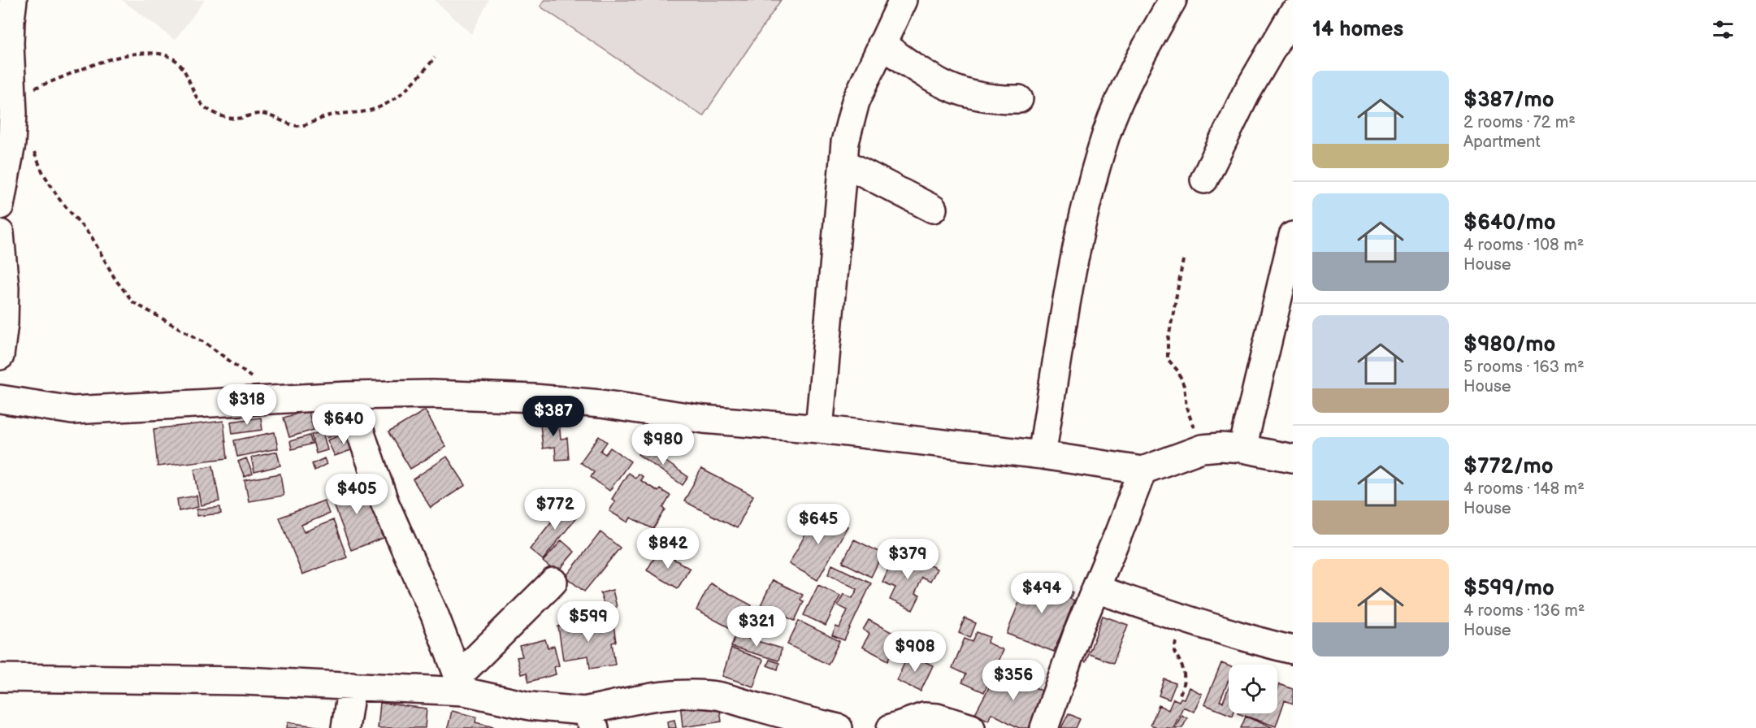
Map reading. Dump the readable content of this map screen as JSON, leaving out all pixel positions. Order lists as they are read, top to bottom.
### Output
{
  "page": {
    "heading": "14 homes",
    "list": [
      {
        "name": "$387/mo",
        "note": "2 rooms · 72 m² · Apartment"
      },
      {
        "name": "$640/mo",
        "note": "4 rooms · 108 m² · House"
      },
      {
        "name": "$980/mo",
        "note": "5 rooms · 163 m² · House"
      },
      {
        "name": "$772/mo",
        "note": "4 rooms · 148 m² · House"
      },
      {
        "name": "$599/mo",
        "note": "4 rooms · 136 m² · House"
      }
    ],
    "price": [
      "$318",
      "$387",
      "$640",
      "$980",
      "$405",
      "$772",
      "$645",
      "$842",
      "$379",
      "$494",
      "$599",
      "$321",
      "$908",
      "$356"
    ]
  }
}
